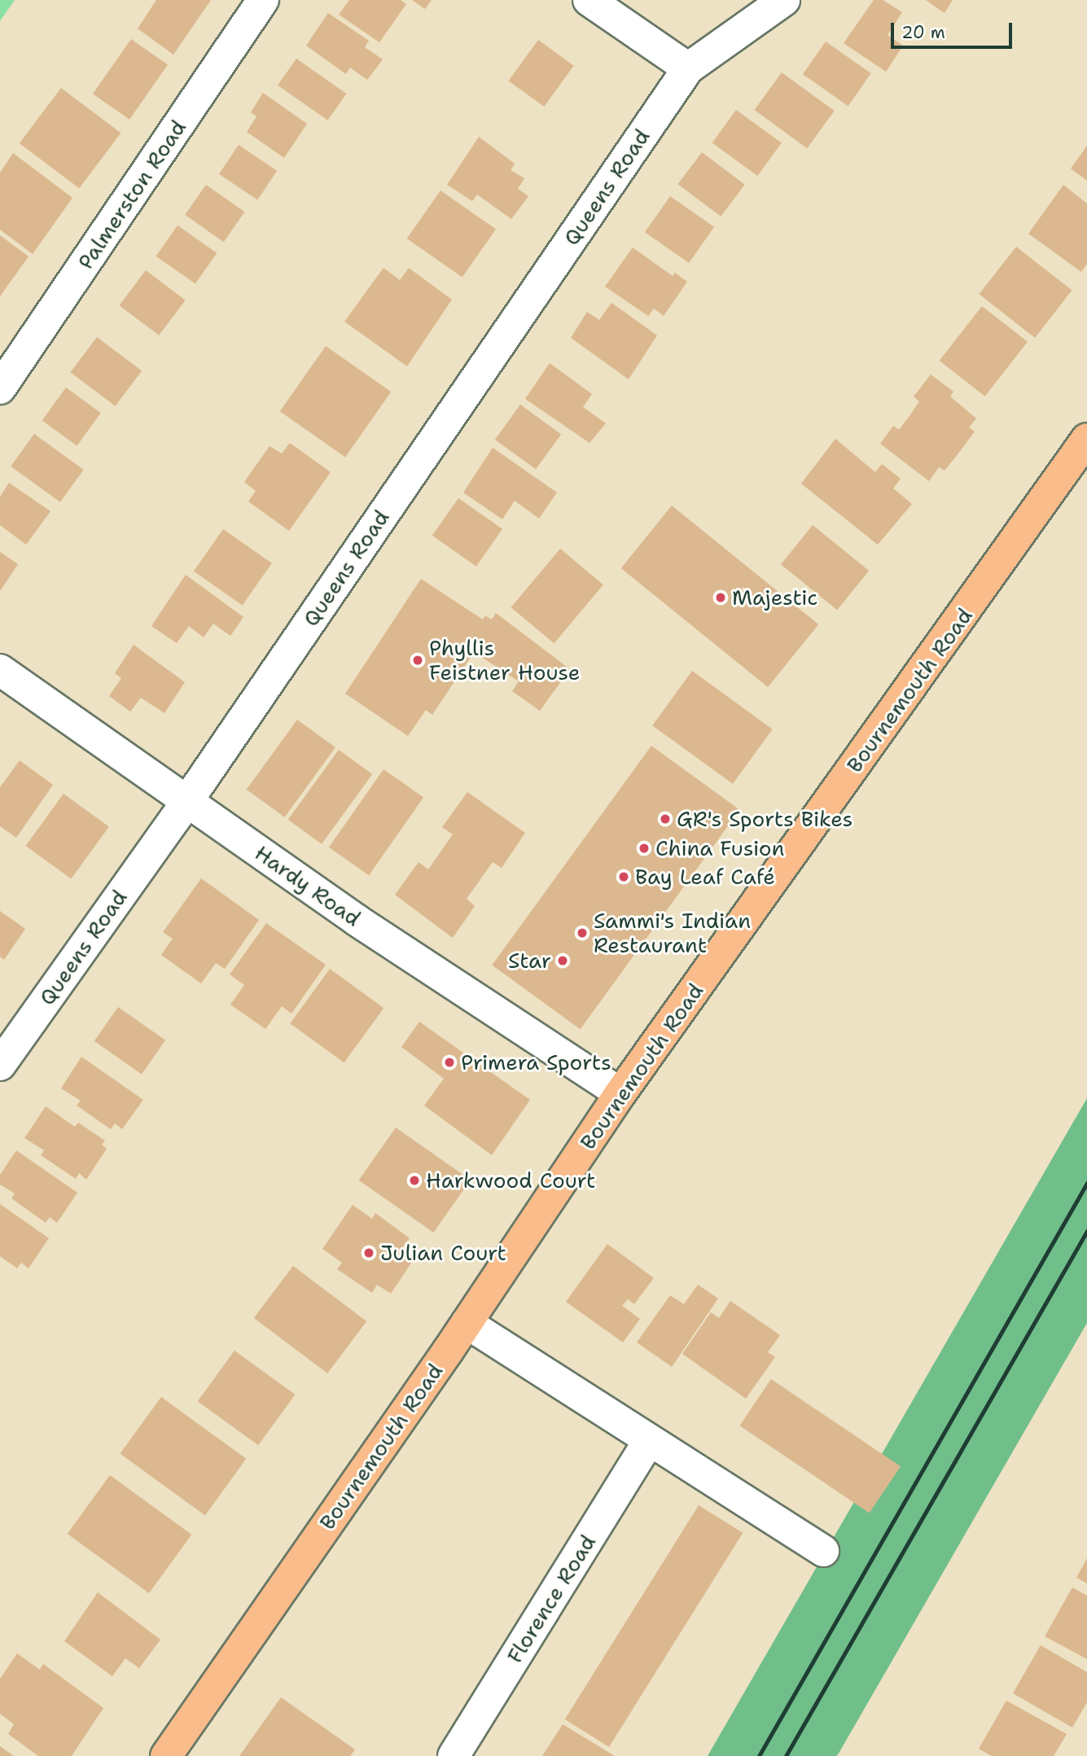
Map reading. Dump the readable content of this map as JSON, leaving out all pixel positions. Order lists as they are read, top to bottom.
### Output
{
  "streets": {
    "highway": ["Bournemouth Road"],
    "street": [
      "Queens Road",
      "Palmerston Road",
      "Hardy Road",
      "Florence Road"
    ]
  },
  "crossings": [
    ["Queens Road", "Hardy Road"],
    ["Bournemouth Road", "Hardy Road"]
  ],
  "places": [
    "Majestic",
    "Phyllis Feistner House",
    "GR's Sports Bikes",
    "China Fusion",
    "Bay Leaf Café",
    "Sammi's Indian Restaurant",
    "Star",
    "Primera Sports",
    "Harkwood Court",
    "Julian Court"
  ],
  "scale_bar": "20 m"
}
